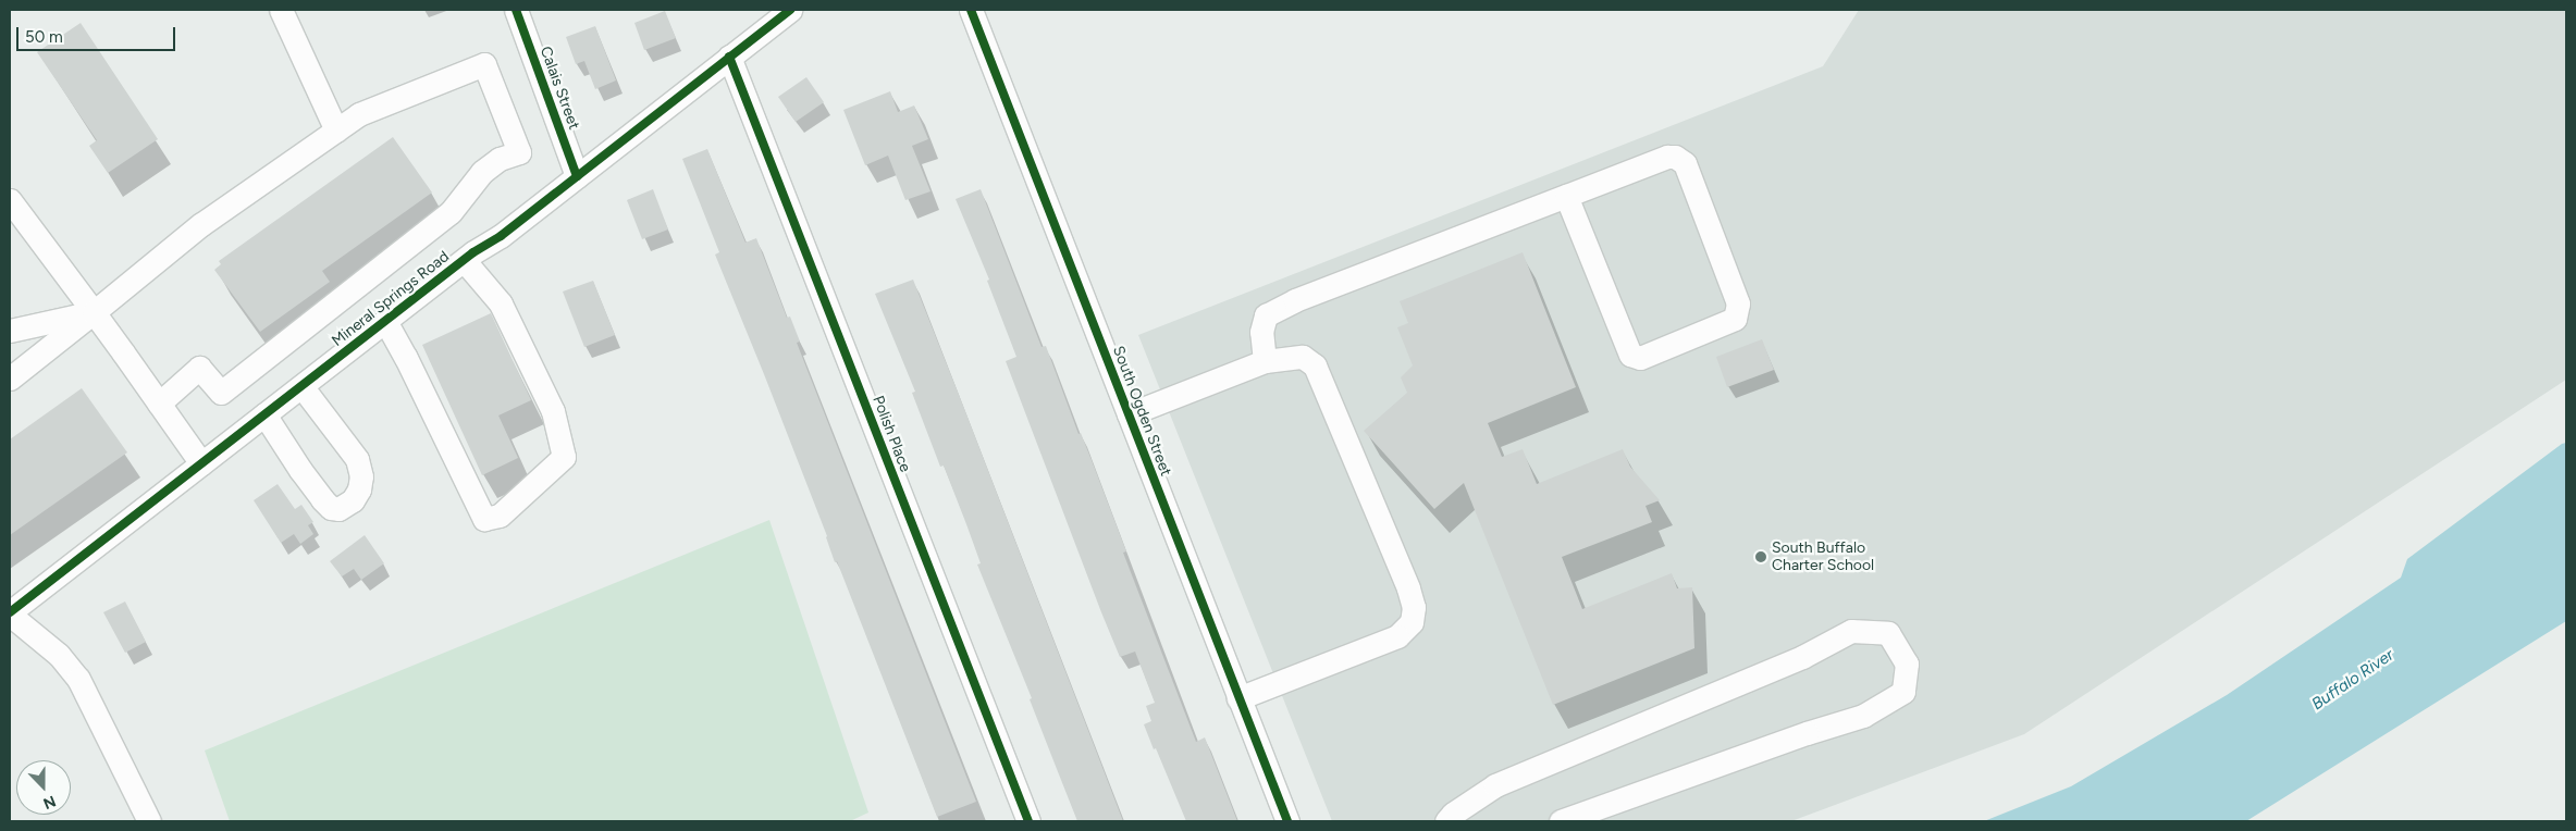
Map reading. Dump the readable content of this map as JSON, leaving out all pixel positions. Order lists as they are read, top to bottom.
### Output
{
  "streets": {
    "street": [
      "Calais Street",
      "Mineral Springs Road",
      "South Ogden Street",
      "Polish Place"
    ]
  },
  "crossings": [
    ["Calais Street", "Mineral Springs Road"],
    ["Mineral Springs Road", "Polish Place"]
  ],
  "water": ["Buffalo River"],
  "places": ["South Buffalo Charter School"],
  "scale_bar": "50 m",
  "north": "bottom"
}
